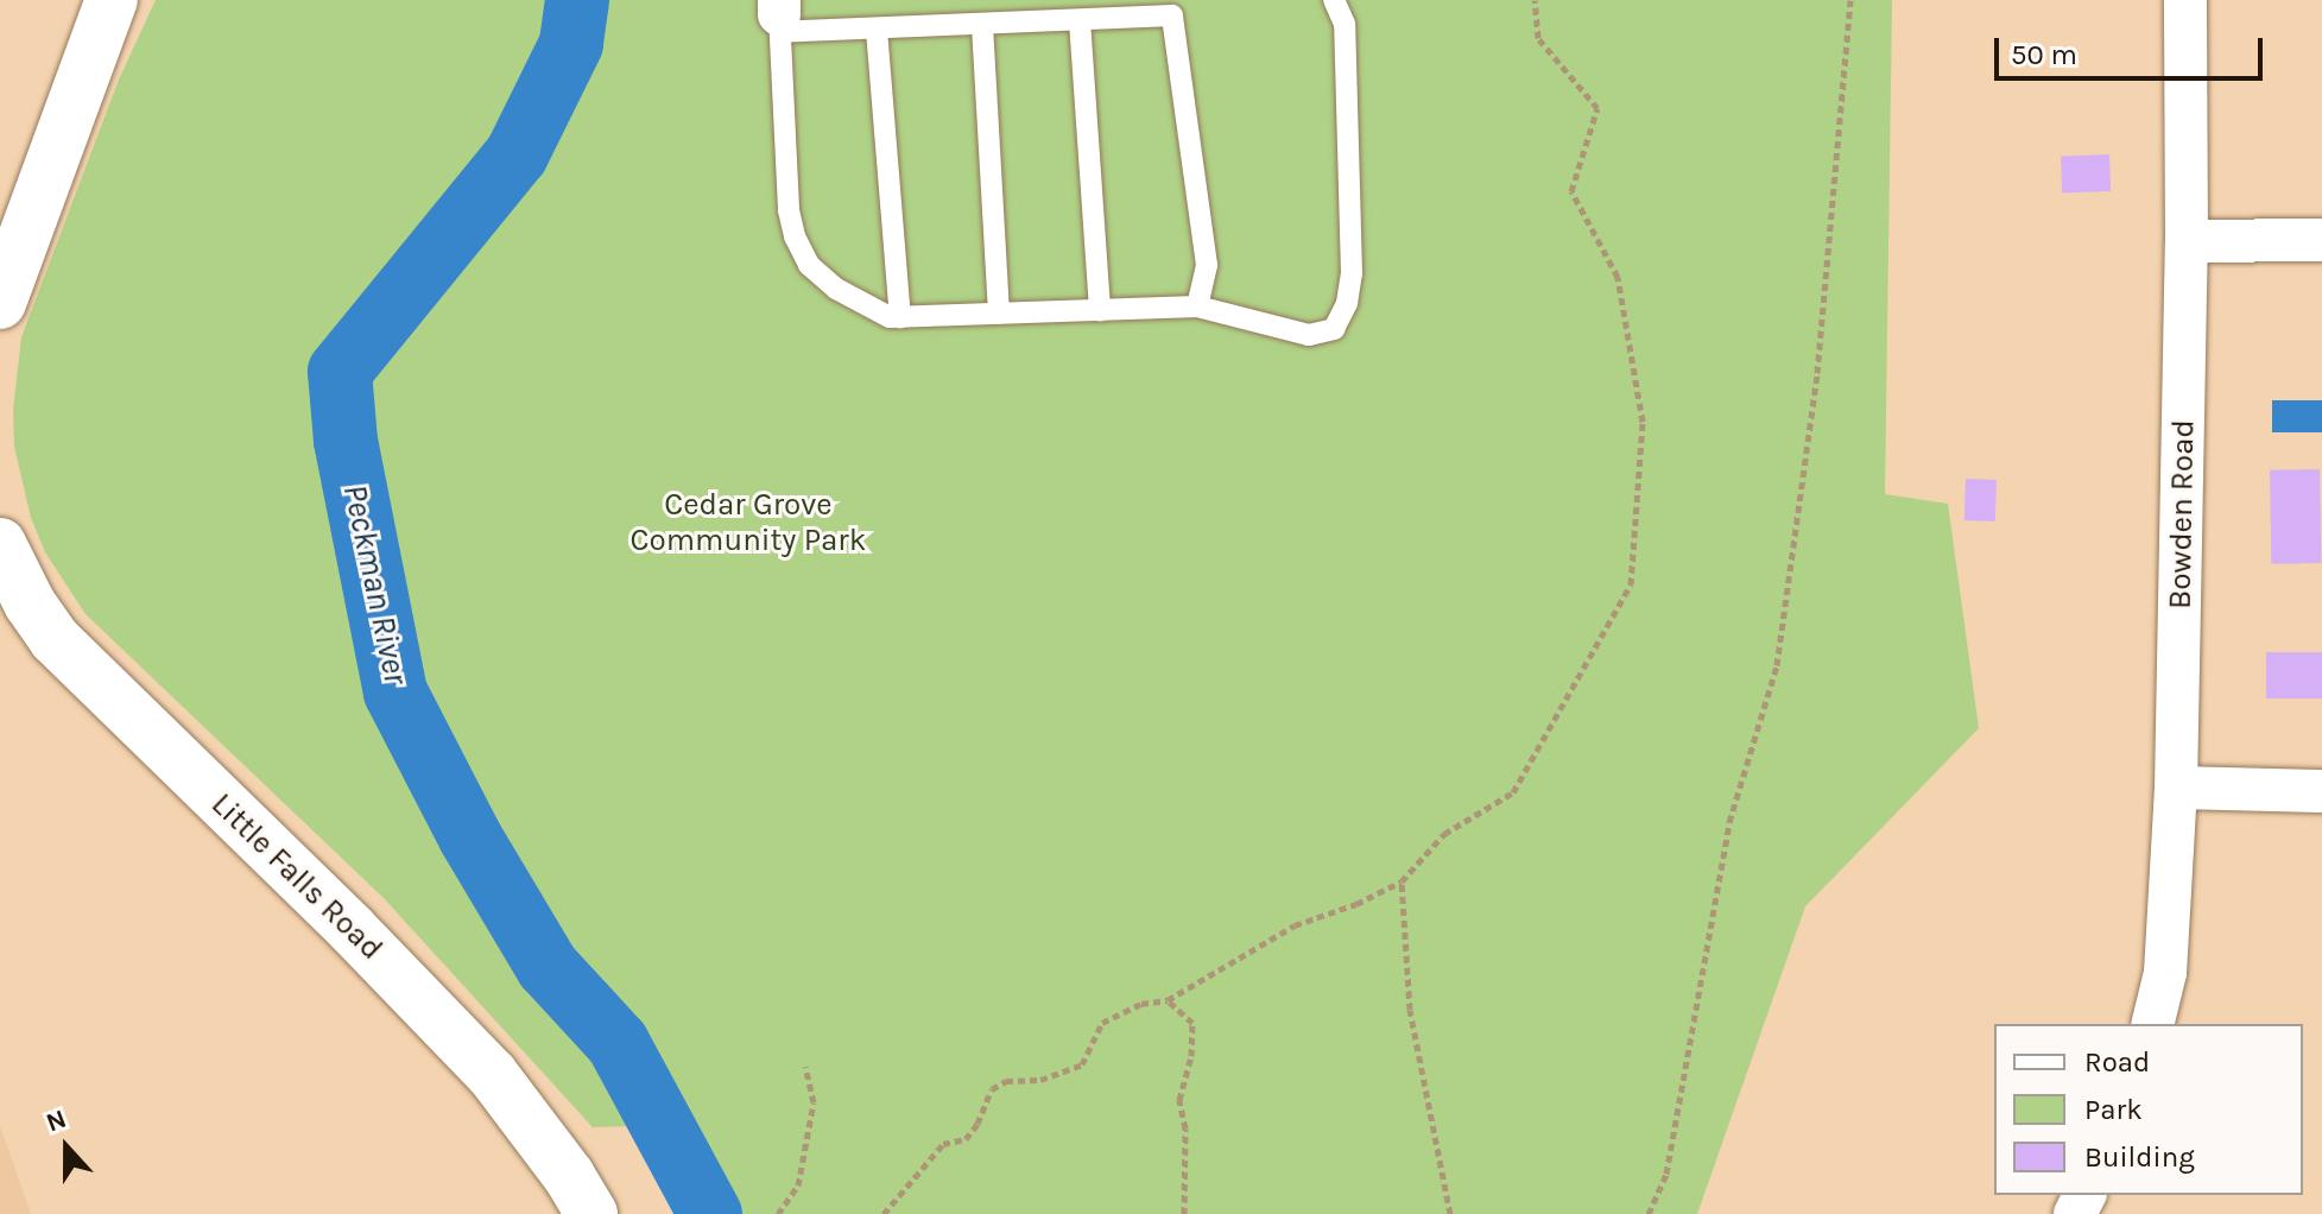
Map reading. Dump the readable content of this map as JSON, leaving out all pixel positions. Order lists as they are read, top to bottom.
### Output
{
  "streets": {
    "street": ["Bowden Road", "Little Falls Road"]
  },
  "water": ["Peckman River"],
  "parks": ["Cedar Grove Community Park"],
  "legend": ["Road", "Park", "Building"],
  "scale_bar": "50 m",
  "north": "top"
}
